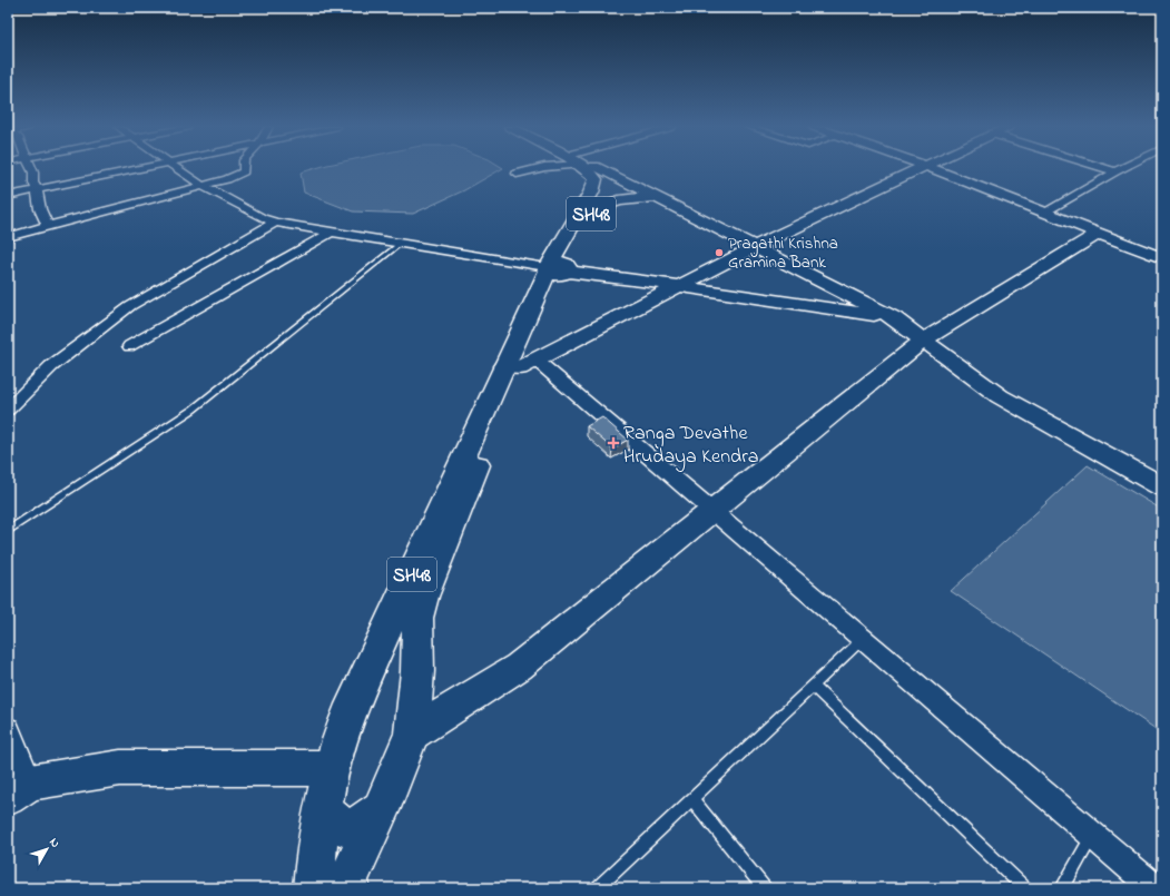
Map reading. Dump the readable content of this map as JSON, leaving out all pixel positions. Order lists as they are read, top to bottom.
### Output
{
  "streets": {
    "main road": ["SH48"]
  },
  "places": {
    "other": ["Pragathi Krishna Gramina Bank"],
    "health": ["Ranga Devathe Hrudaya Kendra"]
  },
  "north": "top right"
}
